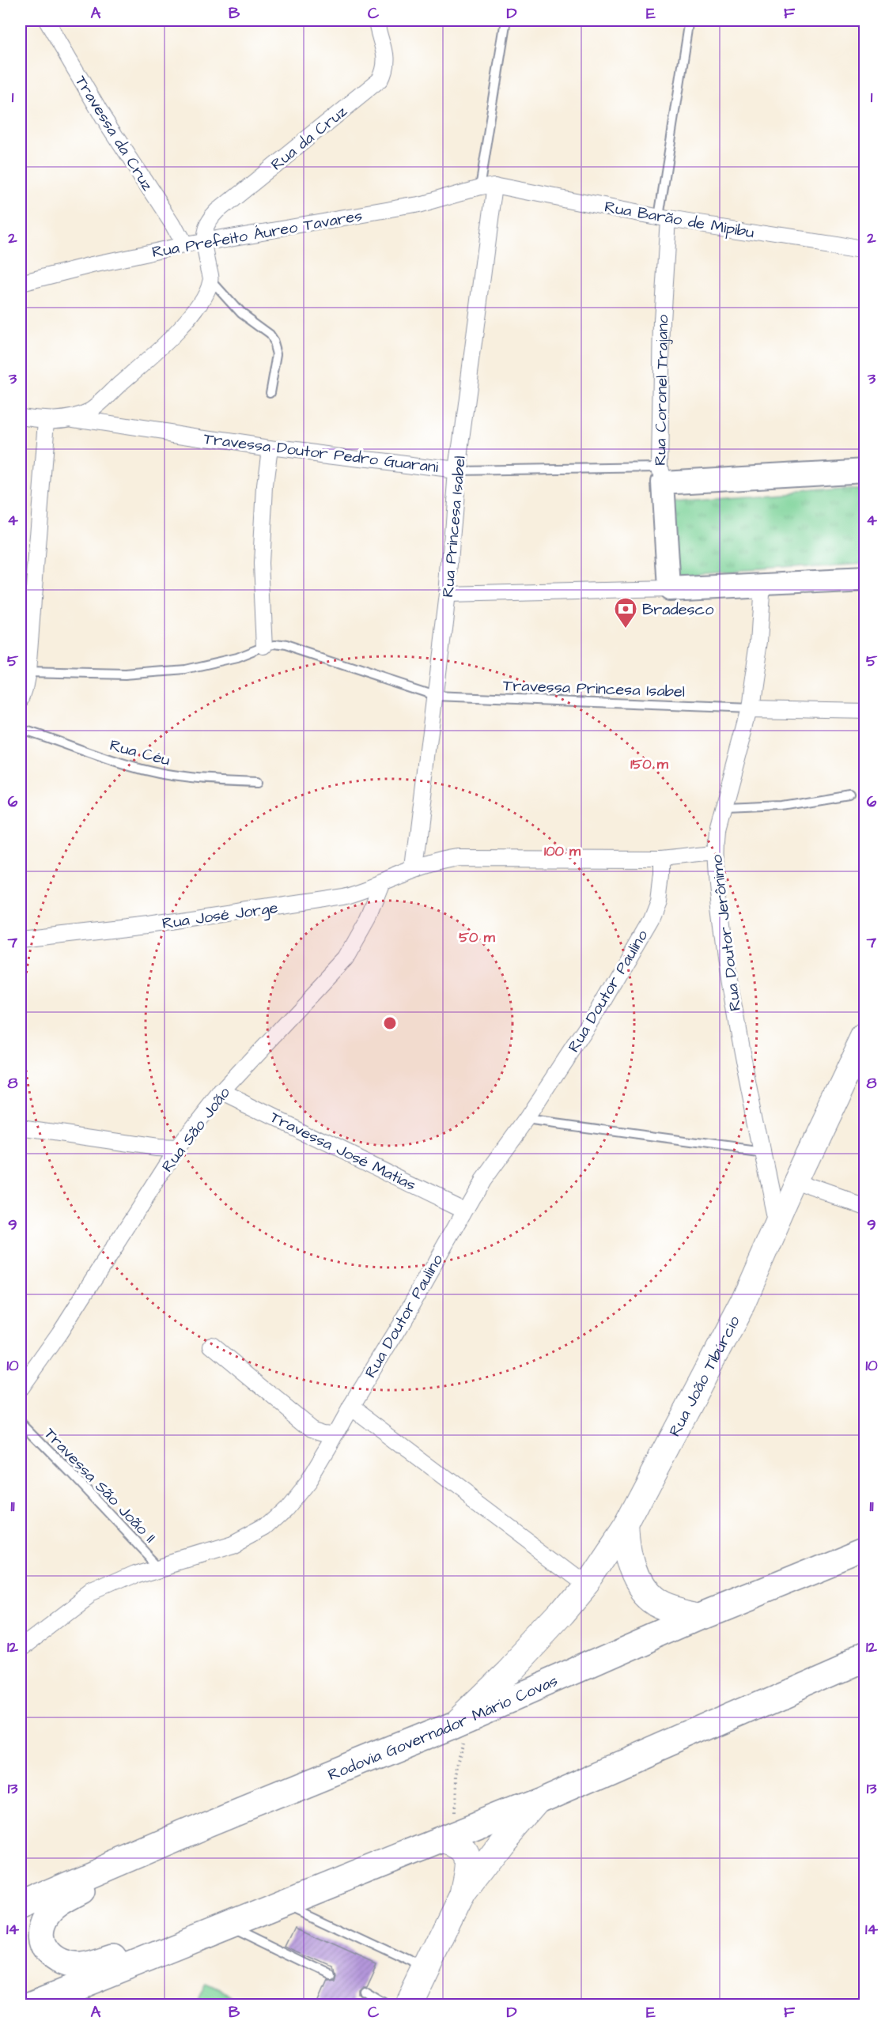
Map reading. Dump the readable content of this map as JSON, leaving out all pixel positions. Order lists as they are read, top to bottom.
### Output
{
  "streets": {
    "highway": ["Rodovia Governador Mário Covas"],
    "main road": ["Rua João Tibúrcio"],
    "street": [
      "Travessa da Cruz",
      "Rua da Cruz",
      "Rua Barão de Mipibu",
      "Rua Prefeito Áureo Tavares",
      "Rua Coronel Trajano",
      "Travessa Doutor Pedro Guarani",
      "Rua Princesa Isabel",
      "Rua José Jorge",
      "Rua Doutor Jerônimo",
      "Rua Doutor Paulino",
      "Rua São João",
      "Travessa José Matias"
    ],
    "lane": ["Travessa Princesa Isabel", "Rua Céu", "Travessa São João II"]
  },
  "crossings": [
    ["Travessa da Cruz", "Rua Prefeito Áureo Tavares"],
    ["Rua da Cruz", "Rua Prefeito Áureo Tavares"],
    ["Rua Barão de Mipibu", "Rua Prefeito Áureo Tavares"],
    ["Rua Barão de Mipibu", "Rua Coronel Trajano"],
    ["Rua Barão de Mipibu", "Rua Princesa Isabel"],
    ["Rua Prefeito Áureo Tavares", "Rua Princesa Isabel"],
    ["Rua Coronel Trajano", "Travessa Doutor Pedro Guarani"],
    ["Travessa Doutor Pedro Guarani", "Rua Princesa Isabel"],
    ["Rua Princesa Isabel", "Travessa Princesa Isabel"],
    ["Rua Princesa Isabel", "Rua José Jorge"],
    ["Travessa Princesa Isabel", "Rua Doutor Jerônimo"],
    ["Rua José Jorge", "Rua Doutor Jerônimo"],
    ["Rua José Jorge", "Rua Doutor Paulino"],
    ["Rua José Jorge", "Rua São João"],
    ["Rua Doutor Jerônimo", "Rua João Tibúrcio"],
    ["Rua Doutor Paulino", "Travessa José Matias"],
    ["Rua Doutor Paulino", "Travessa São João II"],
    ["Rua São João", "Travessa José Matias"],
    ["Rua João Tibúrcio", "Rodovia Governador Mário Covas"]
  ],
  "places": {
    "bank": ["Bradesco"]
  },
  "grid": {
    "columns": [
      "A",
      "B",
      "C",
      "D",
      "E",
      "F"
    ],
    "rows": [
      "1",
      "2",
      "3",
      "4",
      "5",
      "6",
      "7",
      "8",
      "9",
      "10",
      "11",
      "12",
      "13",
      "14"
    ]
  },
  "rings": ["150 m", "100 m", "50 m"]
}
